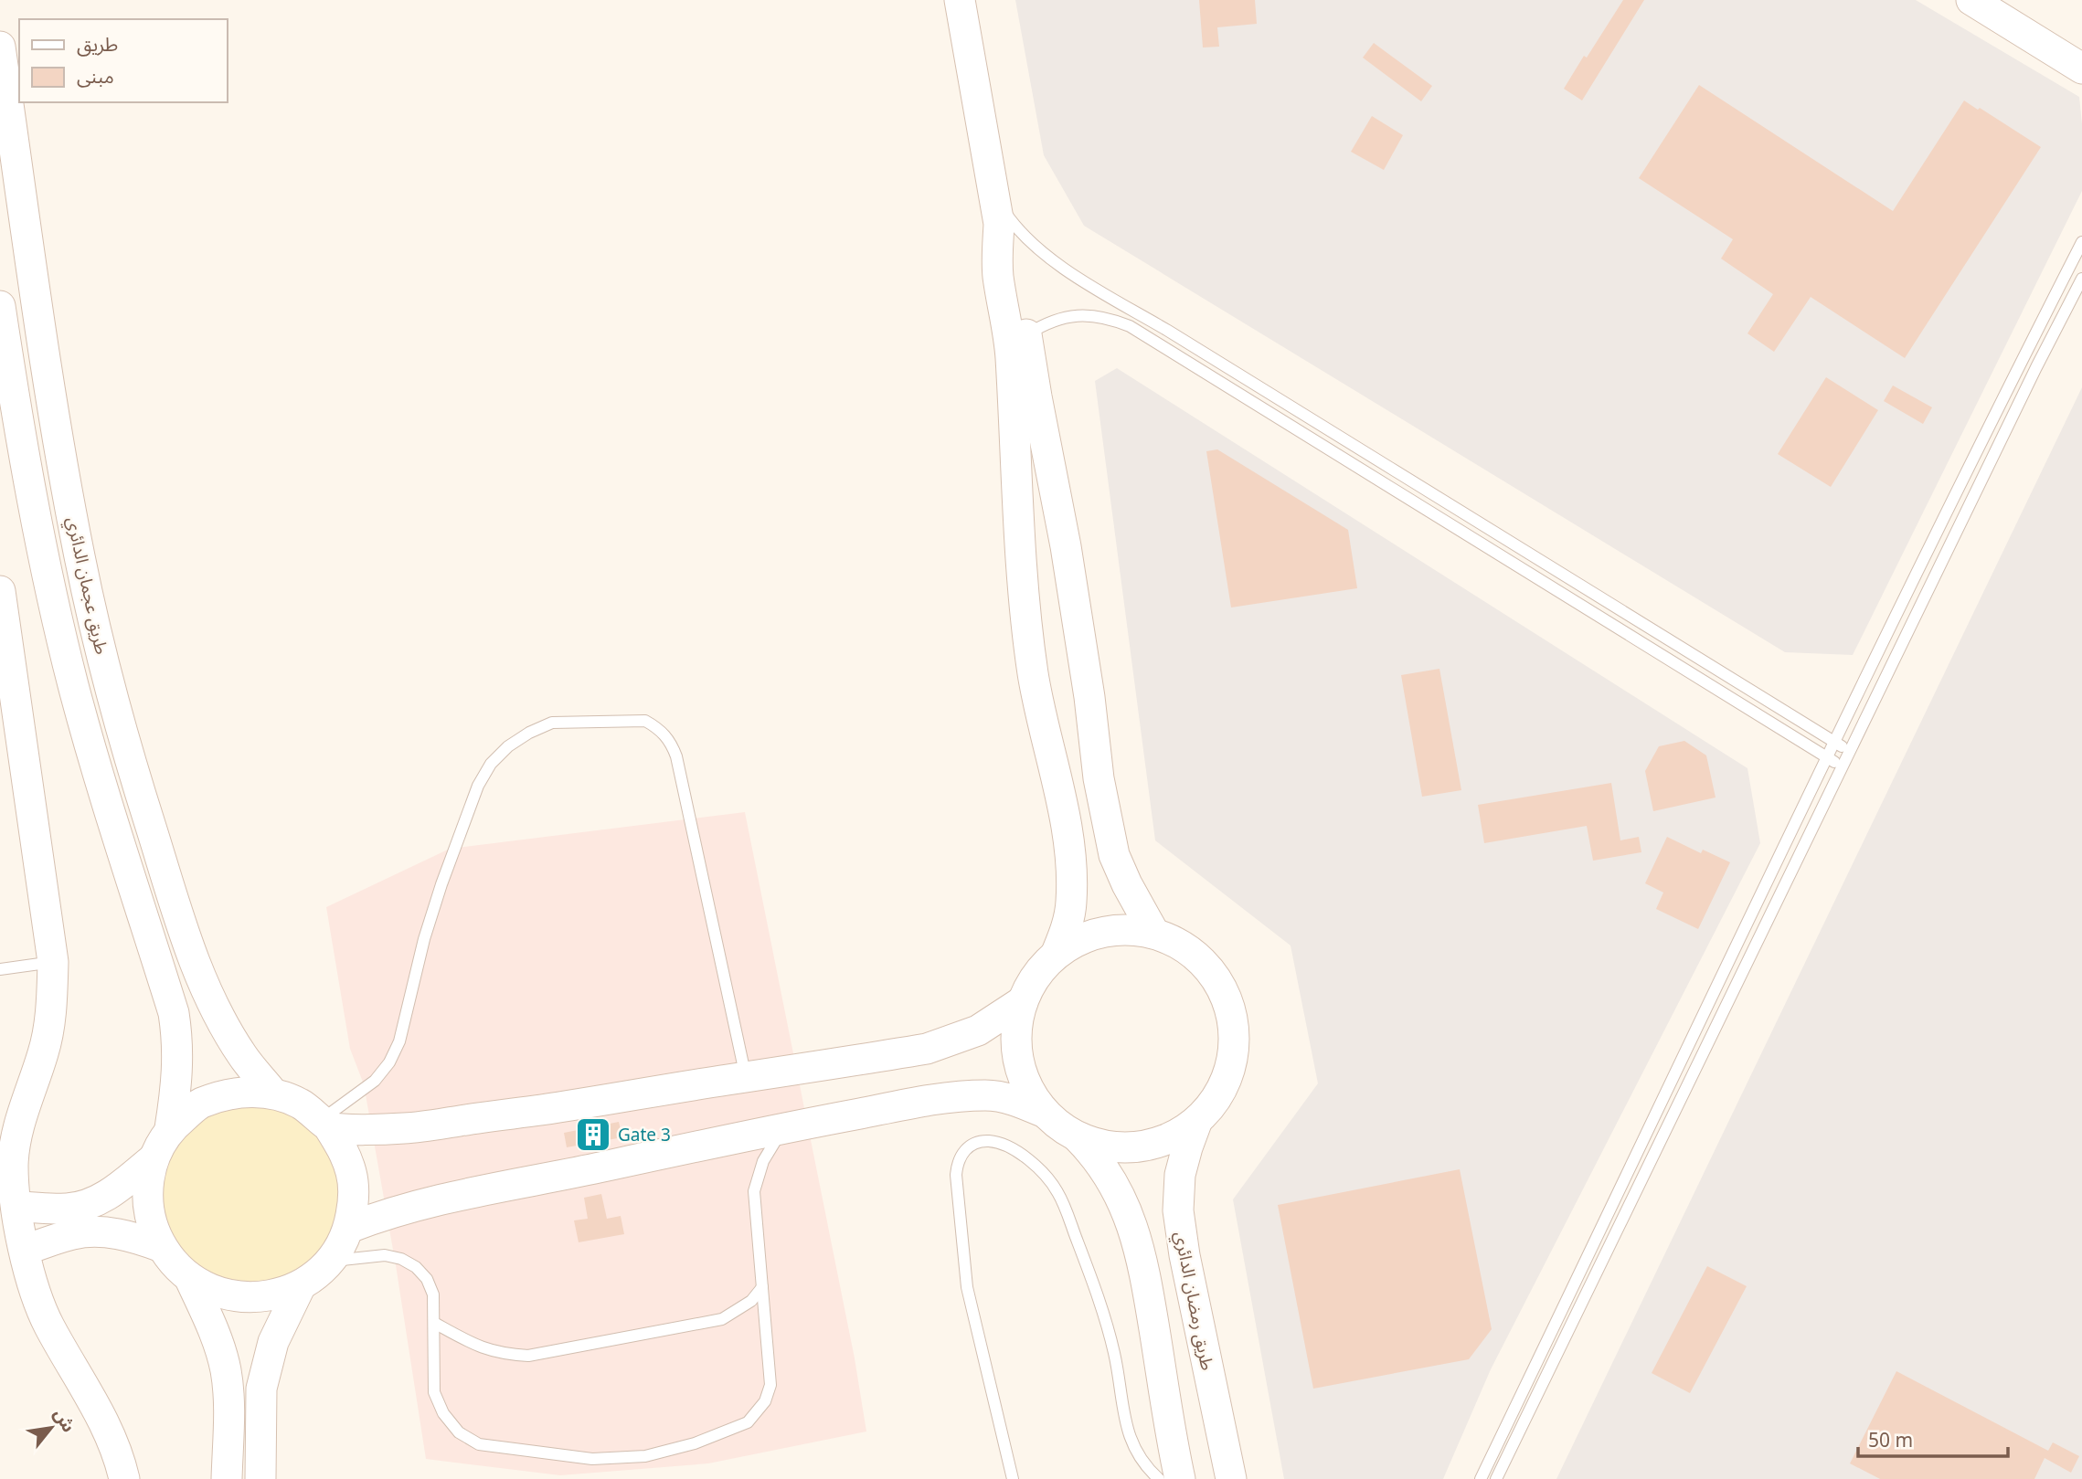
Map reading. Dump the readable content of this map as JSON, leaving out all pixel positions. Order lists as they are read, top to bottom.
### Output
{
  "streets": {
    "street": ["طريق عجمان الدائري", "طريق رمضان الدائري"]
  },
  "places": {
    "building": ["Gate 3"]
  },
  "legend": ["طريق", "مبنى"],
  "scale_bar": "50 m",
  "north": "top right"
}
